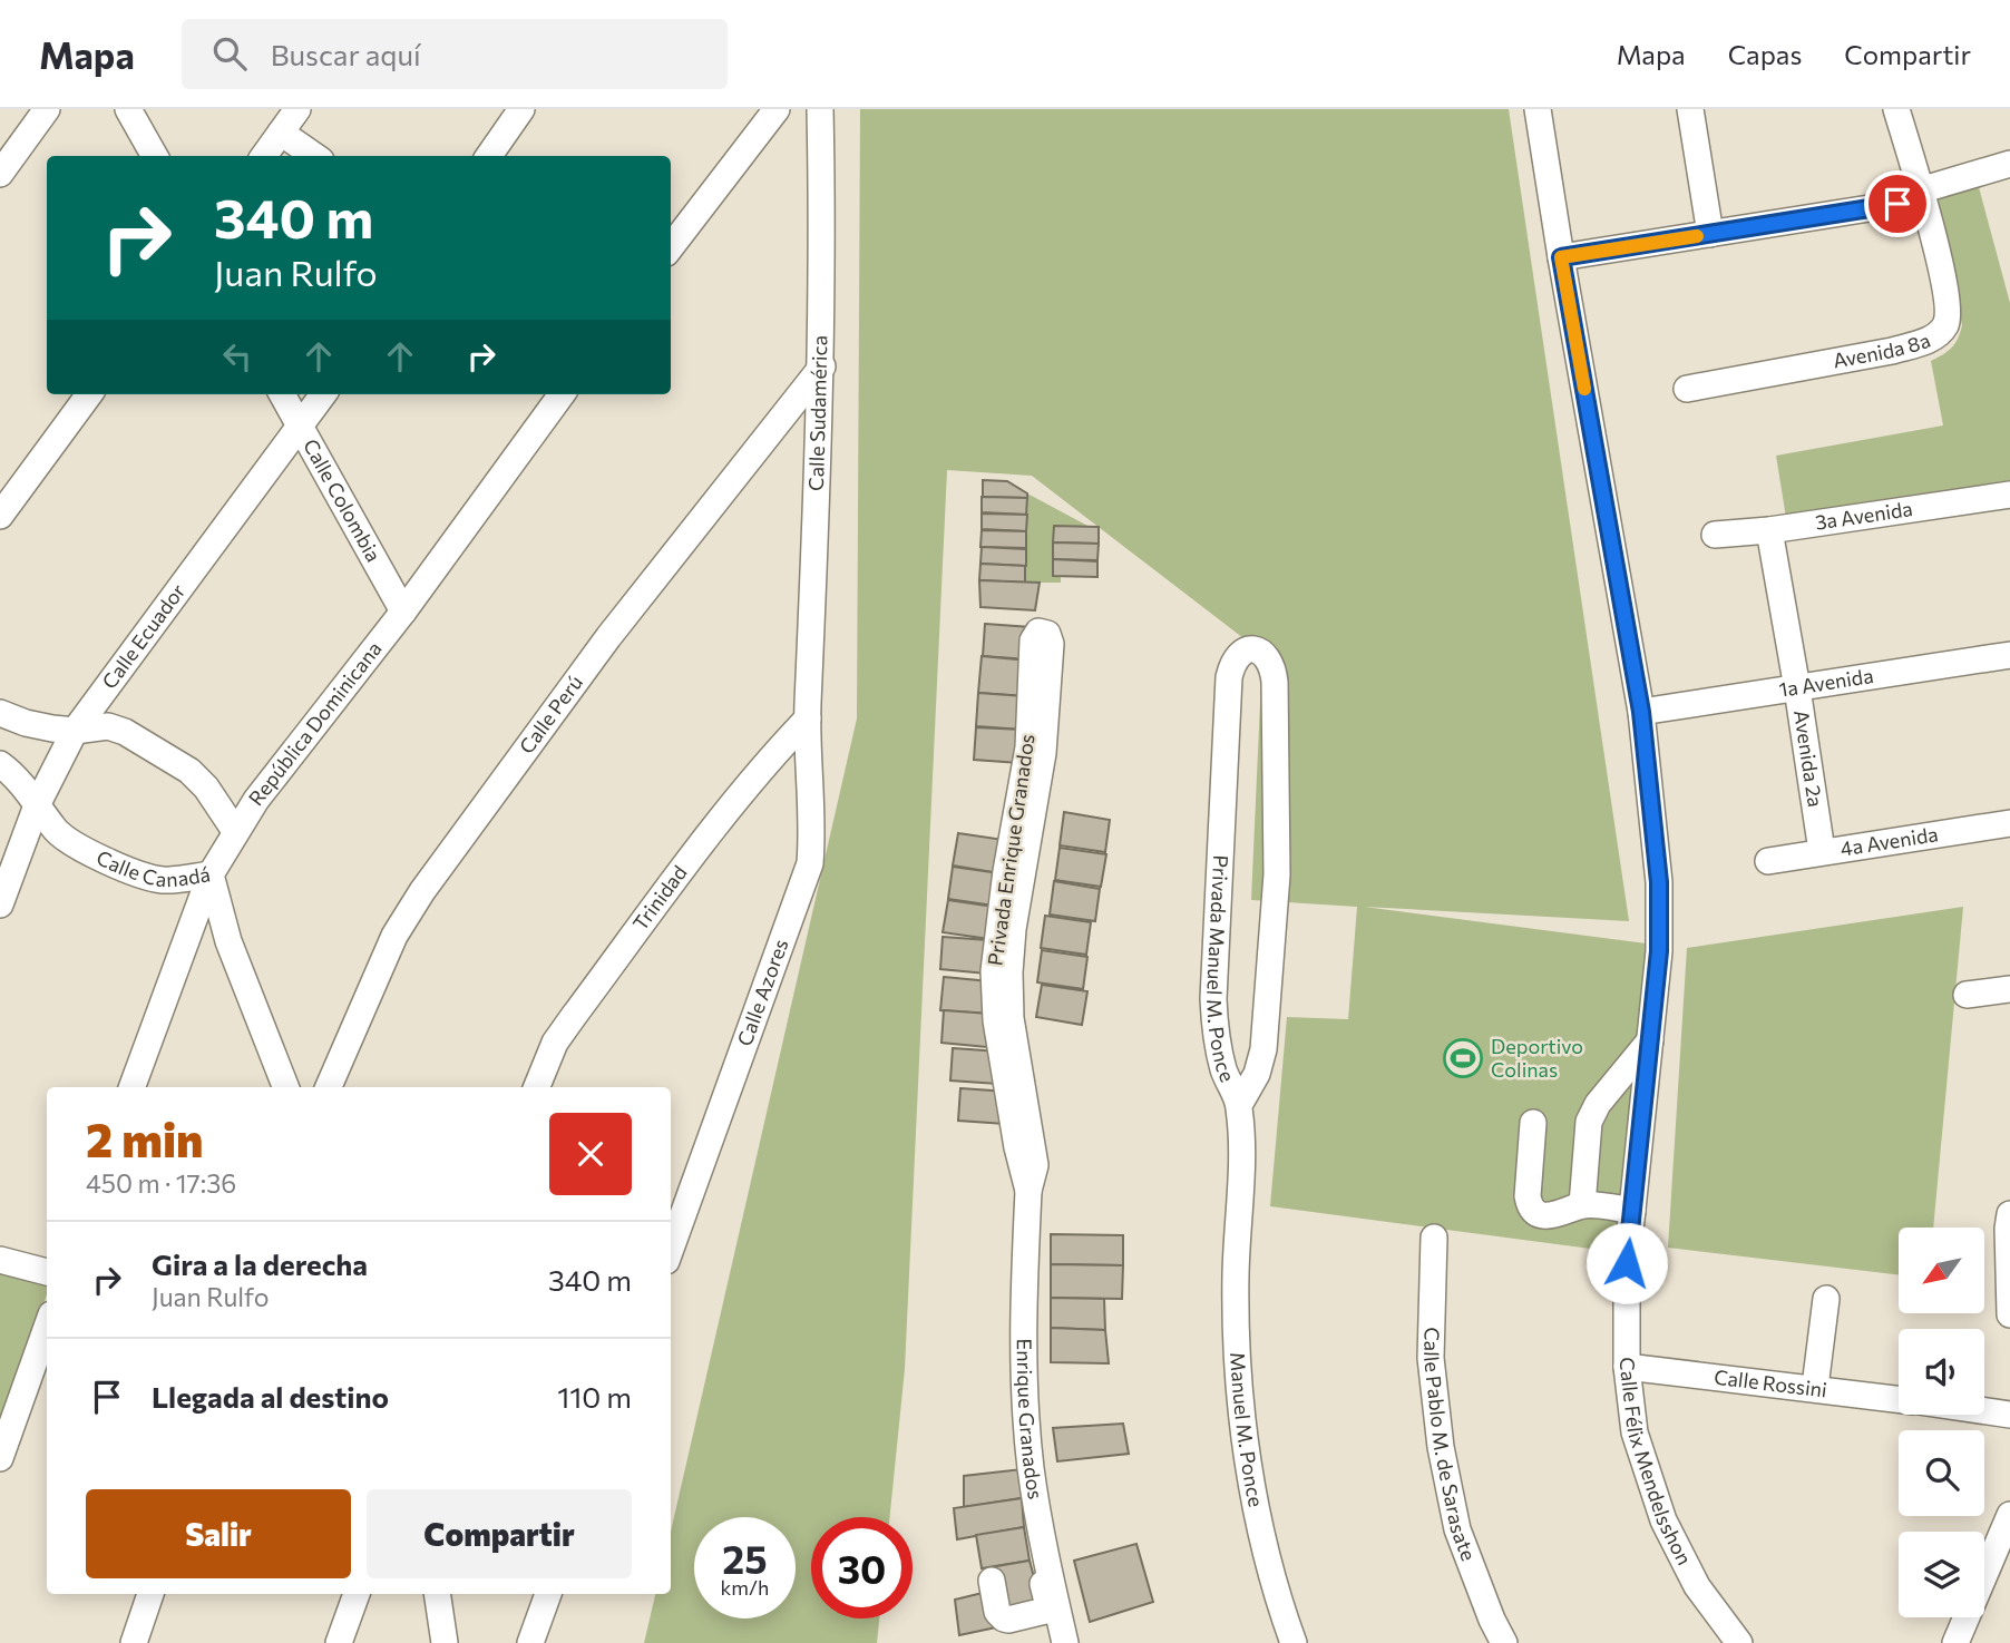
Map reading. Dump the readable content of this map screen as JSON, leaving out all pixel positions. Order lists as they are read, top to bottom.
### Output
{
  "streets": {
    "street": [
      "Avenida 8a",
      "Calle Sudamérica",
      "Calle Colombia",
      "3a Avenida",
      "Calle Ecuador",
      "1a Avenida",
      "Calle Perú",
      "República Dominicana",
      "Avenida 2a",
      "4a Avenida",
      "Privada Enrique Granados",
      "Calle Canadá",
      "Trinidad",
      "Privada Manuel M. Ponce",
      "Calle Azores",
      "Calle Rossini",
      "Enrique Granados",
      "Manuel M. Ponce",
      "Calle Pablo M. de Sarasate",
      "Calle Félix Mendelsshon"
    ]
  },
  "crossings": [
    ["Calle Sudamérica", "Calle Perú"],
    ["Calle Sudamérica", "Trinidad"],
    ["Calle Sudamérica", "Calle Azores"],
    ["Calle Colombia", "Calle Ecuador"],
    ["Calle Colombia", "República Dominicana"],
    ["3a Avenida", "Avenida 2a"],
    ["Calle Ecuador", "República Dominicana"],
    ["Calle Ecuador", "Calle Canadá"],
    ["1a Avenida", "Avenida 2a"],
    ["1a Avenida", "Calle Félix Mendelsshon"],
    ["República Dominicana", "Calle Canadá"],
    ["Avenida 2a", "4a Avenida"],
    ["Privada Enrique Granados", "Enrique Granados"],
    ["Trinidad", "Calle Azores"],
    ["Privada Manuel M. Ponce", "Manuel M. Ponce"],
    ["Calle Rossini", "Calle Félix Mendelsshon"]
  ],
  "places": {
    "sports": ["Deportivo Colinas"]
  },
  "north": "bottom left",
  "page": {
    "header": "Mapa",
    "search": "Buscar aquí",
    "nav": ["Mapa", "Capas", "Compartir"],
    "turn": ["340 m", "Juan Rulfo"],
    "heading": ["2 min", "450 m · 17:36"],
    "list": [
      {
        "name": "Gira a la derecha",
        "note": "Juan Rulfo",
        "value": "340 m"
      },
      {
        "name": "Llegada al destino",
        "value": "110 m"
      }
    ],
    "buttons": ["Salir", "Compartir"],
    "speed": "25 km/h",
    "limit": "30"
  }
}
